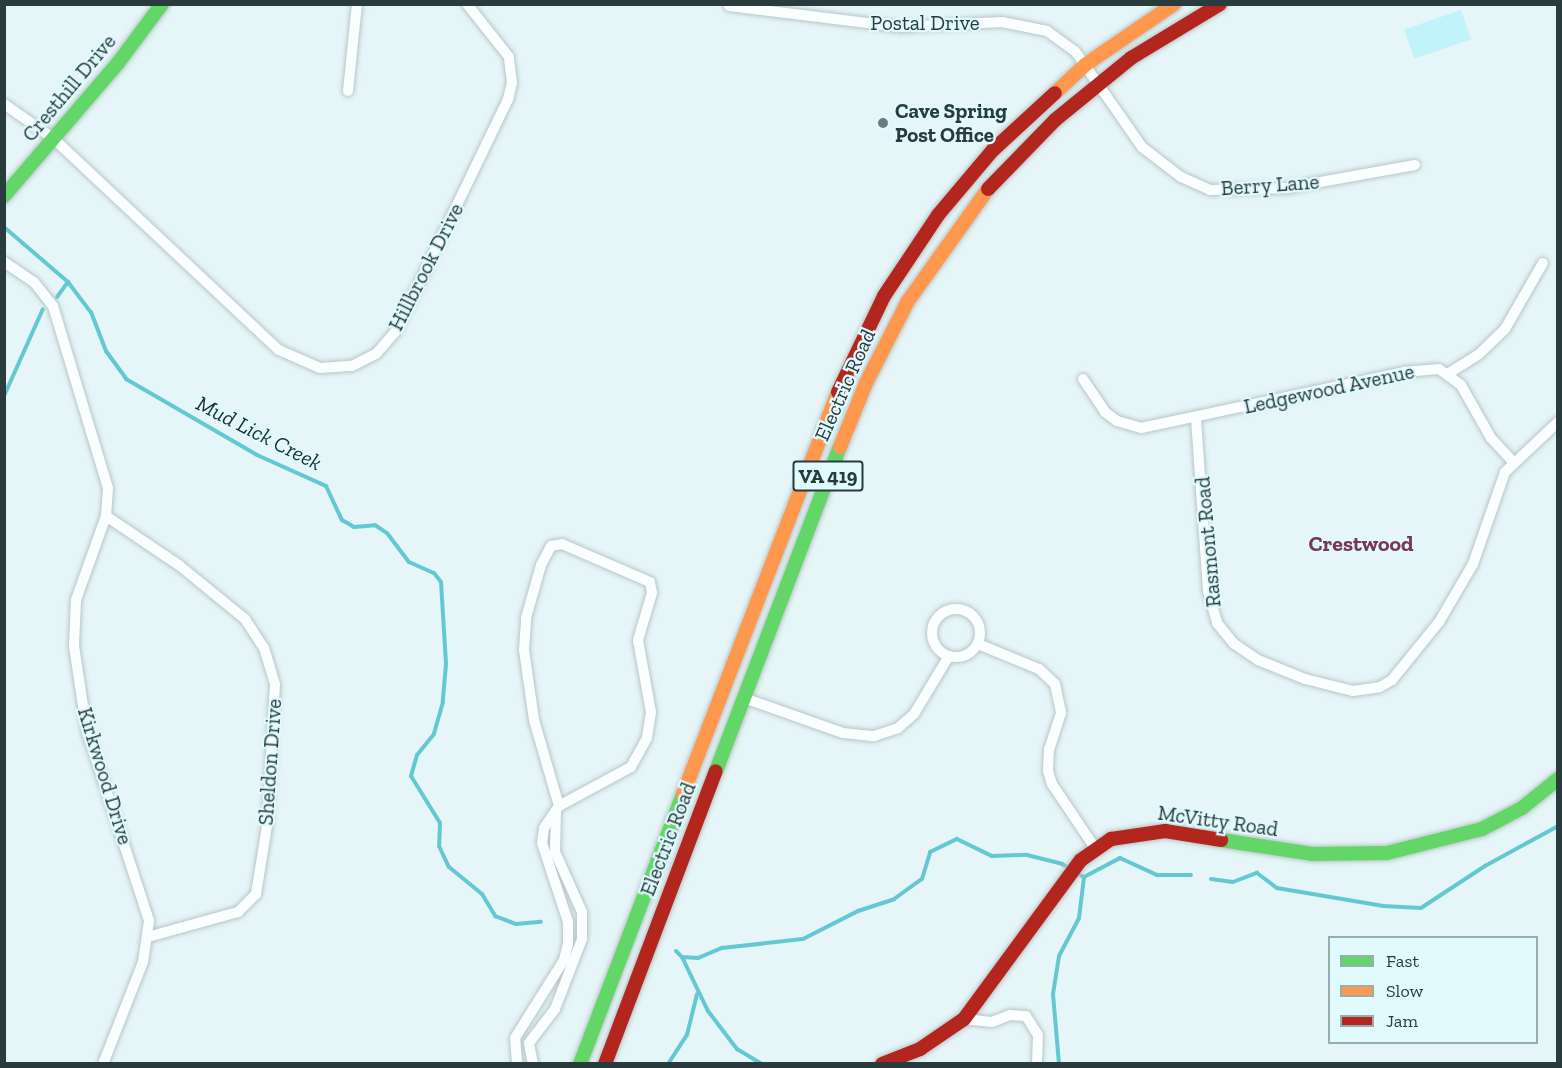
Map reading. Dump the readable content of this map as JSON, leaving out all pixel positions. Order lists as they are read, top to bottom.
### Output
{
  "streets": {
    "main road": [
      "Cresthill Drive",
      "Electric Road",
      "VA 419",
      "McVitty Road"
    ],
    "street": [
      "Postal Drive",
      "Berry Lane",
      "Hillbrook Drive",
      "Ledgewood Avenue",
      "Rasmont Road",
      "Sheldon Drive",
      "Kirkwood Drive"
    ]
  },
  "crossings": [
    ["Postal Drive", "Berry Lane"],
    ["Postal Drive", "Electric Road"],
    ["Cresthill Drive", "Hillbrook Drive"],
    ["Berry Lane", "Electric Road"],
    ["Ledgewood Avenue", "Rasmont Road"],
    ["Sheldon Drive", "Kirkwood Drive"]
  ],
  "districts": ["Crestwood"],
  "water": ["Mud Lick Creek"],
  "places": ["Cave Spring Post Office"],
  "legend": ["Fast", "Slow", "Jam"]
}
